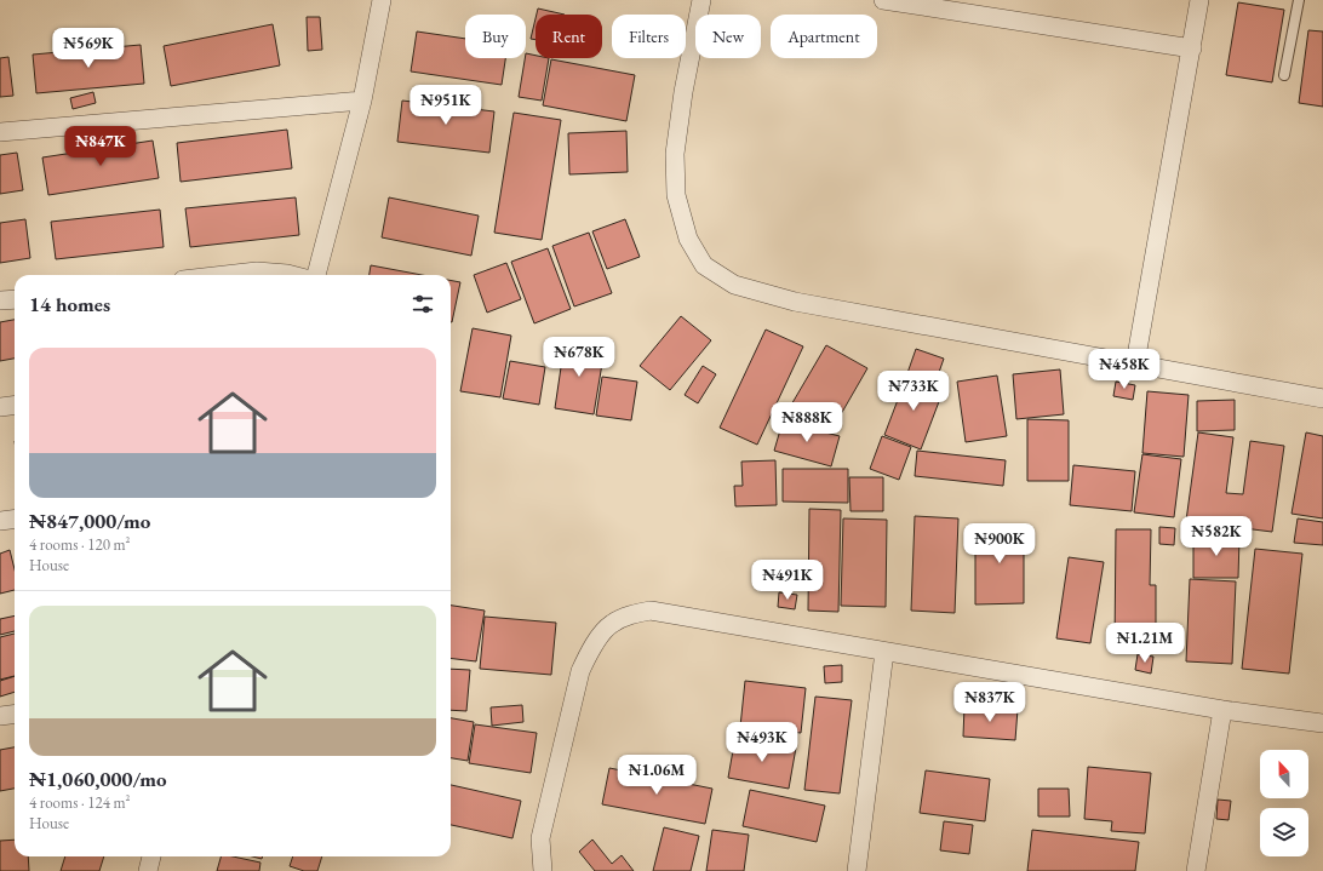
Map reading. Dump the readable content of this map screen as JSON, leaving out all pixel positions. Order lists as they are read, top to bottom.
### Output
{
  "north": "top",
  "page": {
    "chip": [
      "Buy",
      "Rent",
      "Filters",
      "New",
      "Apartment"
    ],
    "price": [
      "₦569K",
      "₦951K",
      "₦847K",
      "₦678K",
      "₦458K",
      "₦733K",
      "₦888K",
      "₦582K",
      "₦900K",
      "₦491K",
      "₦1.21M",
      "₦837K",
      "₦493K",
      "₦1.06M"
    ],
    "heading": "14 homes",
    "list": [
      {
        "name": "₦847,000/mo",
        "note": "4 rooms · 120 m² · House"
      },
      {
        "name": "₦1,060,000/mo",
        "note": "4 rooms · 124 m² · House"
      }
    ]
  }
}
